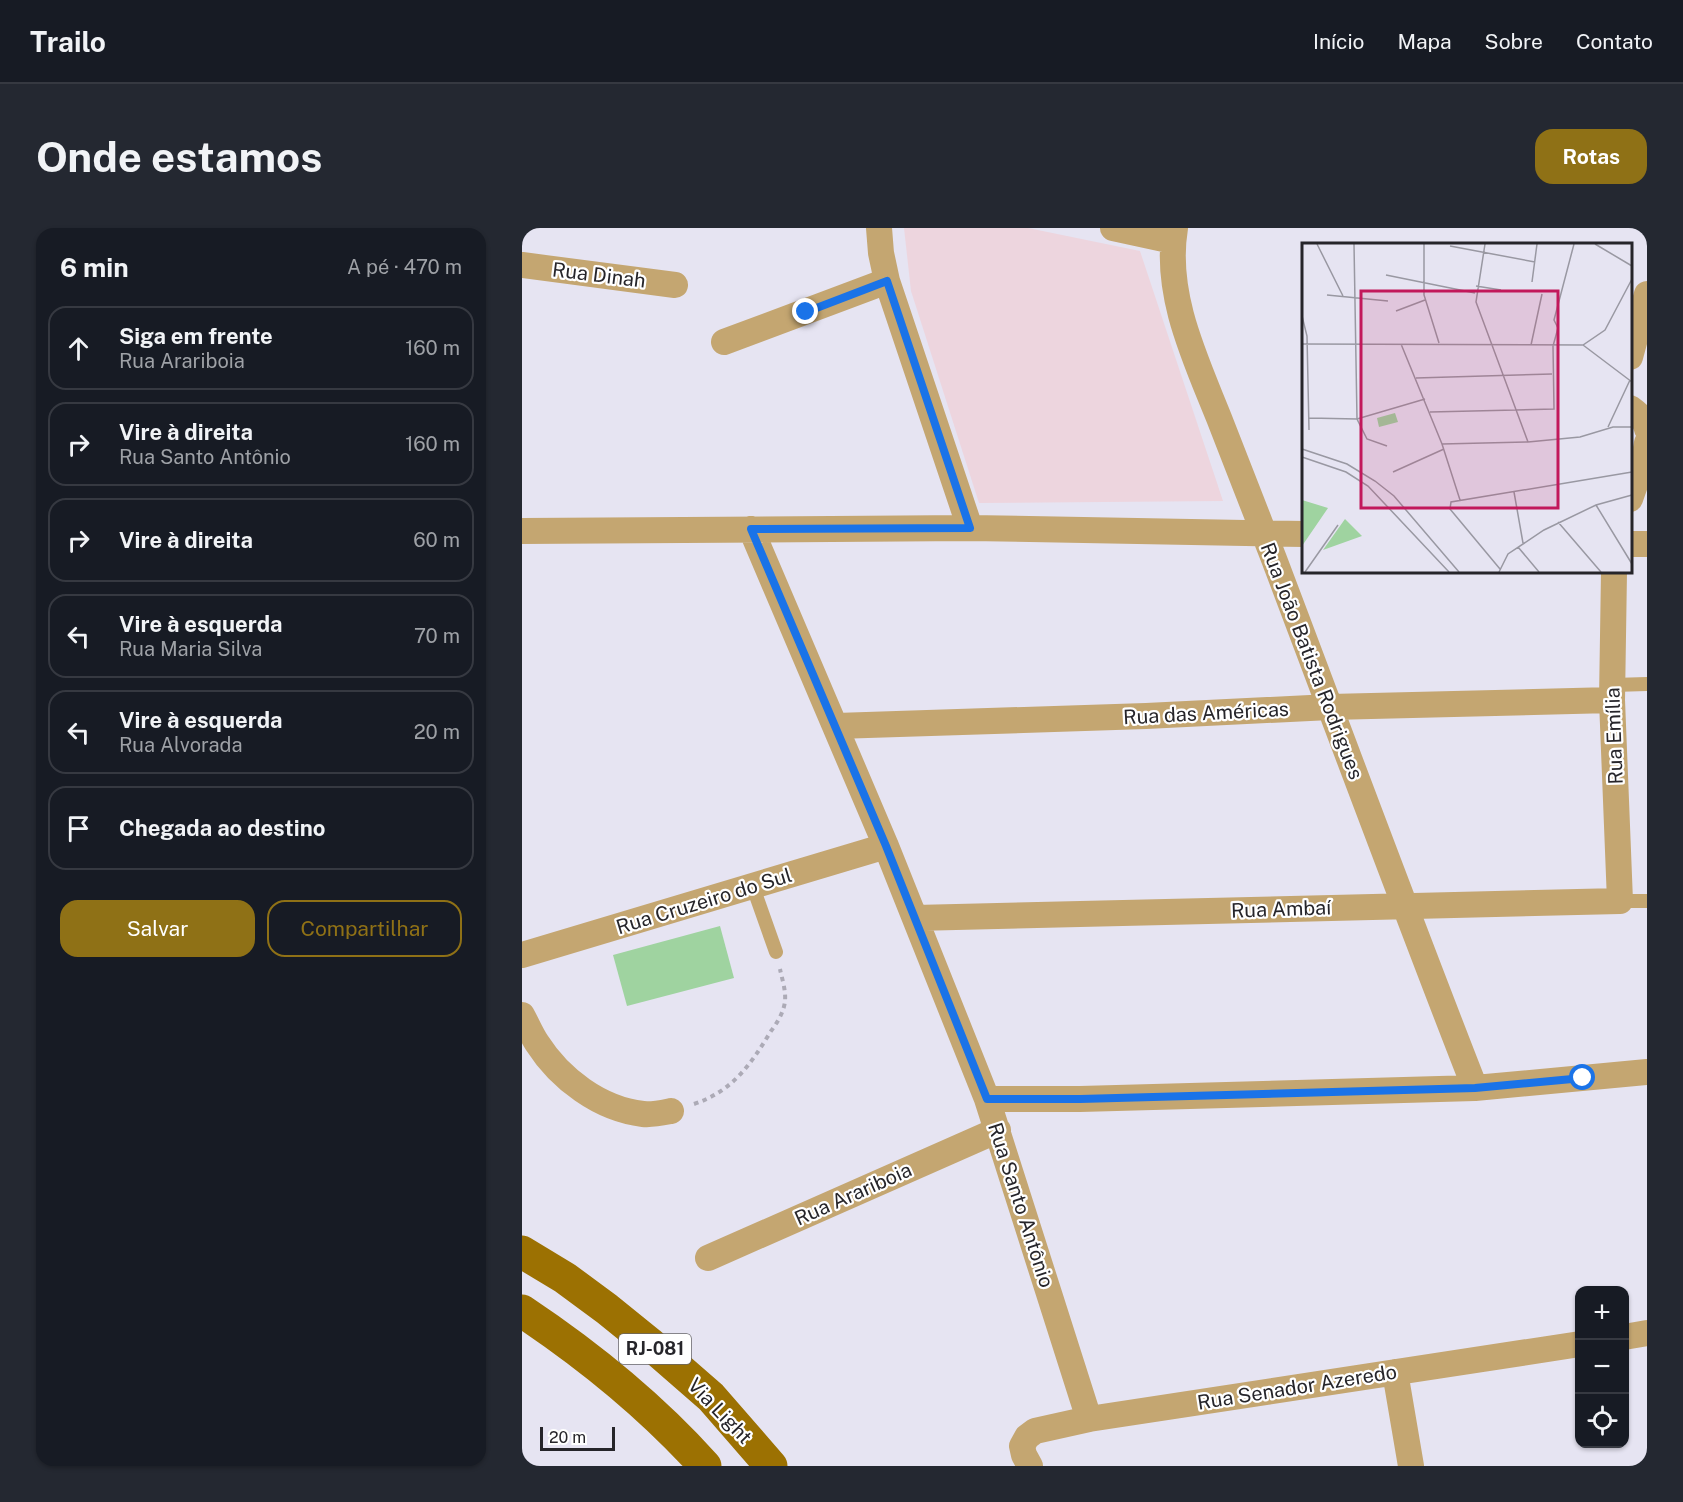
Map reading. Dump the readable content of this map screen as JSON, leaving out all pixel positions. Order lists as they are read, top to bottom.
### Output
{
  "streets": {
    "main road": ["RJ-081", "Via Light"],
    "street": [
      "Rua Dinah",
      "Rua João Batista Rodrigues",
      "Rua das Américas",
      "Rua Emília",
      "Rua Cruzeiro do Sul",
      "Rua Ambaí",
      "Rua Arariboia",
      "Rua Santo Antônio",
      "Rua Senador Azeredo"
    ]
  },
  "crossings": [
    ["Rua João Batista Rodrigues", "Rua das Américas"],
    ["Rua João Batista Rodrigues", "Rua Ambaí"],
    ["Rua das Américas", "Rua Emília"],
    ["Rua das Américas", "Rua Santo Antônio"],
    ["Rua Emília", "Rua Ambaí"],
    ["Rua Cruzeiro do Sul", "Rua Santo Antônio"],
    ["Rua Ambaí", "Rua Santo Antônio"],
    ["Rua Arariboia", "Rua Santo Antônio"],
    ["Rua Santo Antônio", "Rua Senador Azeredo"]
  ],
  "scale_bar": "20 m",
  "page": {
    "header": "Trailo",
    "nav": [
      "Início",
      "Mapa",
      "Sobre",
      "Contato"
    ],
    "buttons": [
      "Rotas",
      ["Salvar", "Compartilhar"]
    ],
    "title": "Onde estamos",
    "heading": ["6 min", "A pé · 470 m"],
    "list": [
      ["Siga em frente", "Rua Arariboia", "160 m"],
      ["Vire à direita", "Rua Santo Antônio", "160 m"],
      ["Vire à direita", "60 m"],
      ["Vire à esquerda", "Rua Maria Silva", "70 m"],
      ["Vire à esquerda", "Rua Alvorada", "20 m"],
      "Chegada ao destino"
    ],
    "map_buttons": ["+", "−"],
    "scale": "20 m"
  }
}
